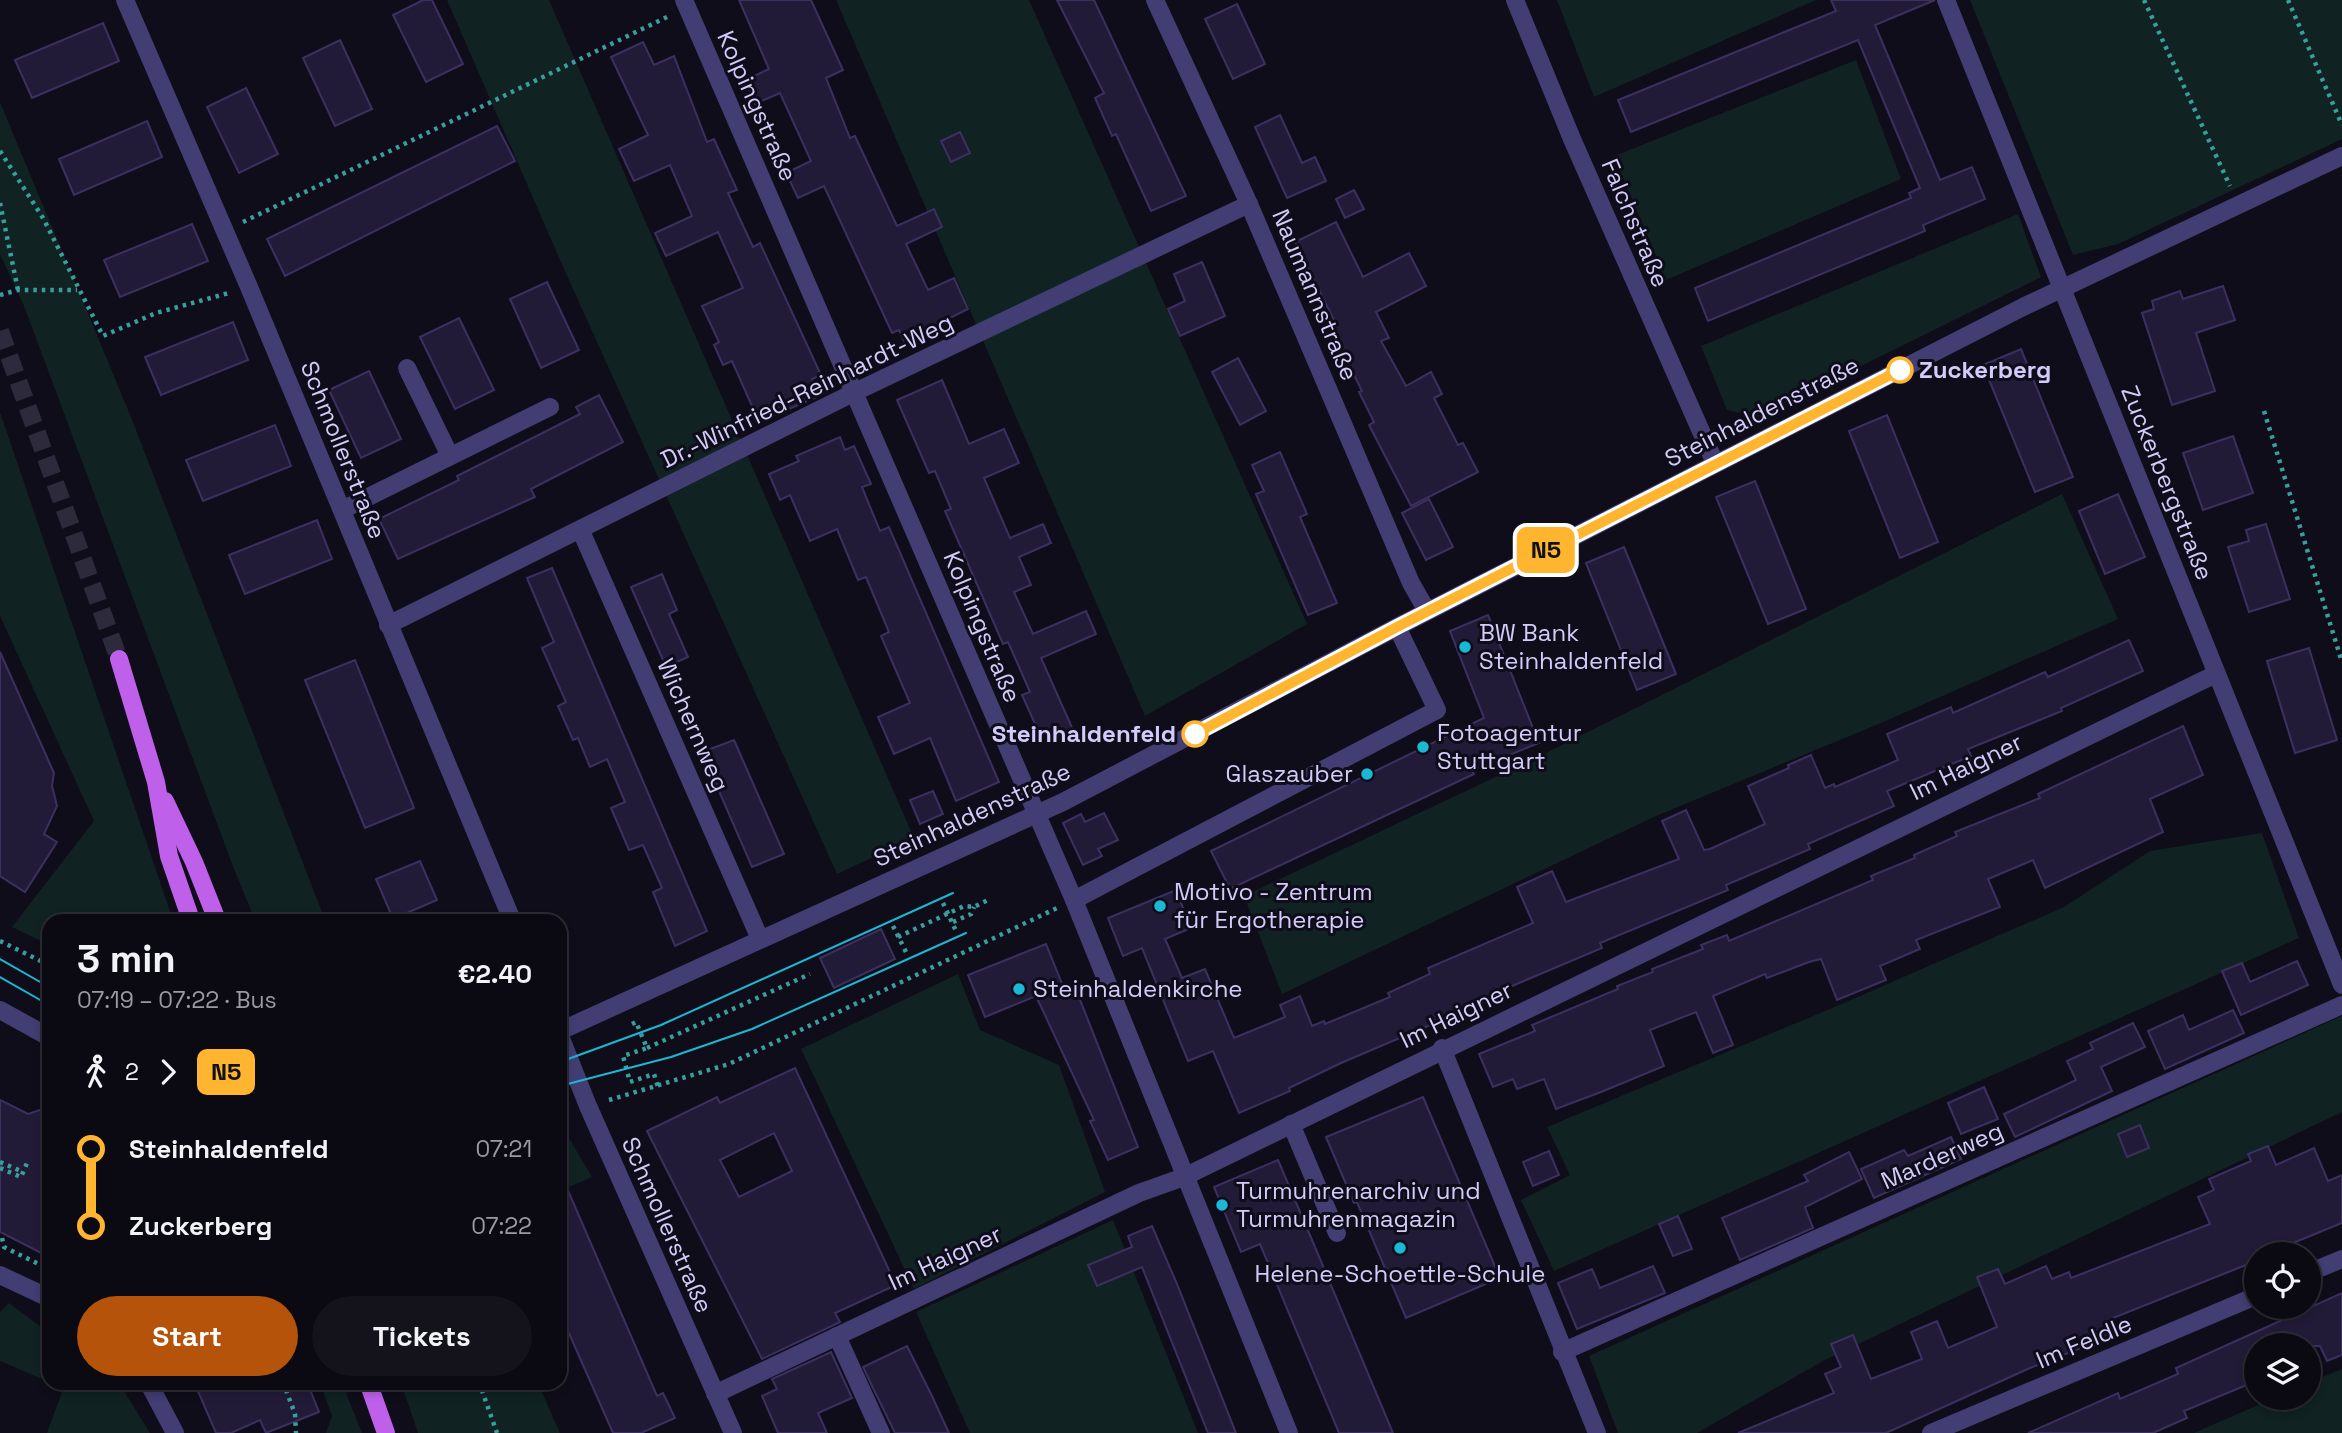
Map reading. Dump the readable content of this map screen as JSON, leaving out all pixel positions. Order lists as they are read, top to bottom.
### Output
{
  "streets": {
    "street": [
      "Kolpingstraße",
      "Falchstraße",
      "Naumannstraße",
      "Dr.-Winfried-Reinhardt-Weg",
      "Steinhaldenstraße",
      "Schmollerstraße",
      "Zuckerbergstraße",
      "Wichernweg",
      "Im Haigner",
      "Marderweg",
      "Im Feldle"
    ]
  },
  "crossings": [
    ["Kolpingstraße", "Dr.-Winfried-Reinhardt-Weg"],
    ["Kolpingstraße", "Steinhaldenstraße"],
    ["Kolpingstraße", "Im Haigner"],
    ["Falchstraße", "Steinhaldenstraße"],
    ["Naumannstraße", "Dr.-Winfried-Reinhardt-Weg"],
    ["Naumannstraße", "Steinhaldenstraße"],
    ["Dr.-Winfried-Reinhardt-Weg", "Schmollerstraße"],
    ["Dr.-Winfried-Reinhardt-Weg", "Wichernweg"],
    ["Steinhaldenstraße", "Zuckerbergstraße"],
    ["Steinhaldenstraße", "Wichernweg"],
    ["Schmollerstraße", "Im Haigner"],
    ["Zuckerbergstraße", "Im Haigner"]
  ],
  "places": [
    "Zuckerberg",
    "BW Bank Steinhaldenfeld",
    "Steinhaldenfeld",
    "Fotoagentur Stuttgart",
    "Glaszauber",
    "Motivo - Zentrum für Ergotherapie",
    "Steinhaldenkirche",
    "Turmuhrenarchiv und Turmuhrenmagazin",
    "Helene-Schoettle-Schule"
  ],
  "lines": ["bus line N5"],
  "page": {
    "on_map": "N5",
    "heading": ["3 min", "07:19 – 07:22 · Bus", "€2.40"],
    "legs": ["2", "N5"],
    "list": [
      {
        "name": "Steinhaldenfeld",
        "value": "07:21"
      },
      {
        "name": "Zuckerberg",
        "value": "07:22"
      }
    ],
    "buttons": ["Start", "Tickets"]
  }
}
